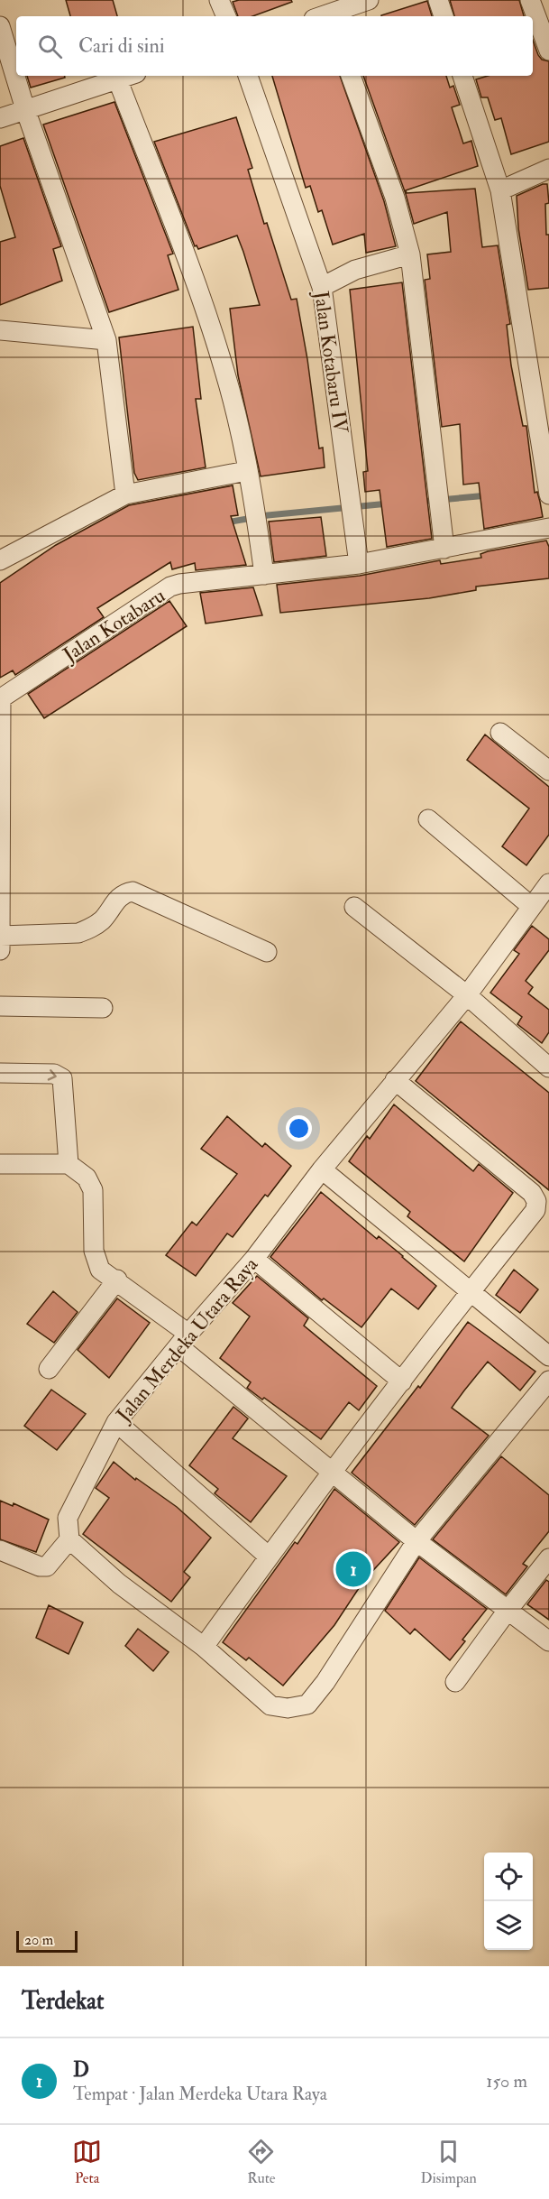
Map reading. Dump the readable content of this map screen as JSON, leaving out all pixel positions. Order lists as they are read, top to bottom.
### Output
{
  "streets": {
    "street": ["Jalan Kotabaru IV", "Jalan Kotabaru", "Jalan Merdeka Utara Raya"]
  },
  "crossings": [
    ["Jalan Kotabaru IV", "Jalan Kotabaru"]
  ],
  "scale_bar": "20 m",
  "page": {
    "search": "Cari di sini",
    "pins": "1",
    "scale": "20 m",
    "heading": "Terdekat",
    "list": [
      {
        "mark": "1",
        "name": "D",
        "note": "Tempat · Jalan Merdeka Utara Raya",
        "value": "150 m"
      }
    ],
    "nav": ["Peta", "Rute", "Disimpan"]
  }
}
